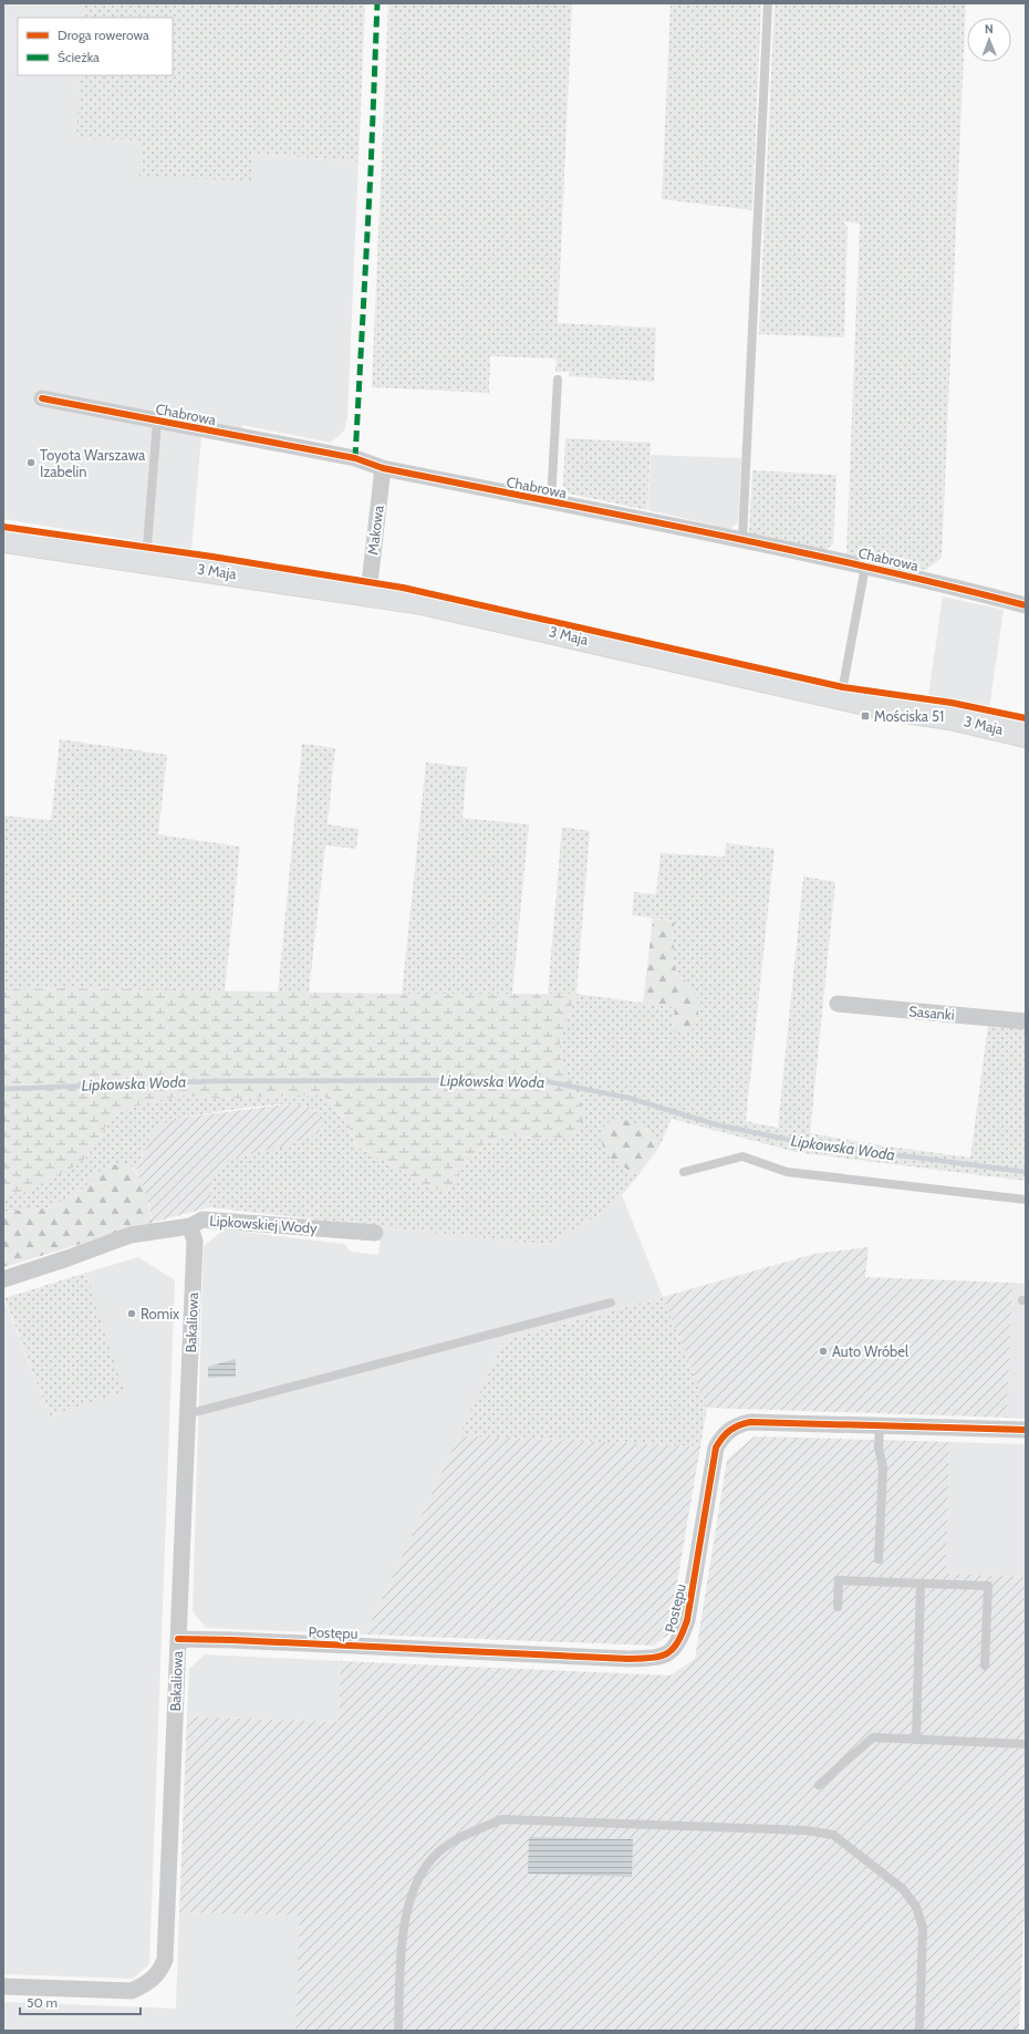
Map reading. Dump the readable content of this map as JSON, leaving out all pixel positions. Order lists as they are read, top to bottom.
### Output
{
  "streets": {
    "main road": ["3 Maja"],
    "street": [
      "Chabrowa",
      "Makowa",
      "Sasanki",
      "Lipkowskiej Wody",
      "Bakaliowa",
      "Postępu"
    ]
  },
  "crossings": [
    ["Chabrowa", "Makowa"],
    ["Makowa", "3 Maja"],
    ["Lipkowskiej Wody", "Bakaliowa"],
    ["Bakaliowa", "Postępu"]
  ],
  "water": ["Lipkowska Woda"],
  "places": {
    "other": ["Toyota Warszawa Izabelin", "Romix", "Auto Wróbel"],
    "transit": ["Mościska 51"]
  },
  "legend": ["Droga rowerowa", "Ścieżka"],
  "scale_bar": "50 m",
  "north": "top"
}
